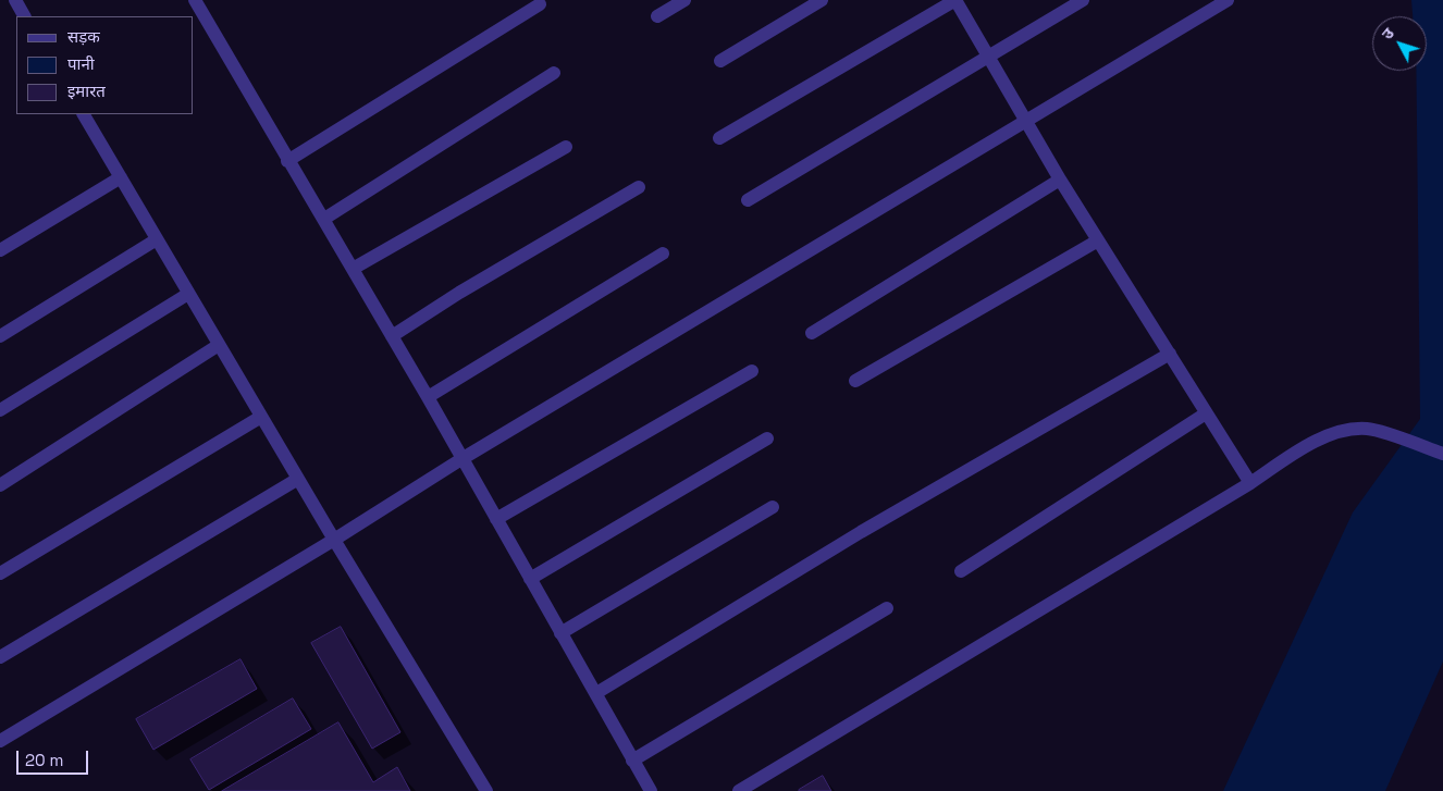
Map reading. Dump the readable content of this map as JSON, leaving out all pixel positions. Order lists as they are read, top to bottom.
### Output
{
  "legend": ["सड़क", "पानी", "इमारत"],
  "scale_bar": "20 m",
  "north": "top left"
}
